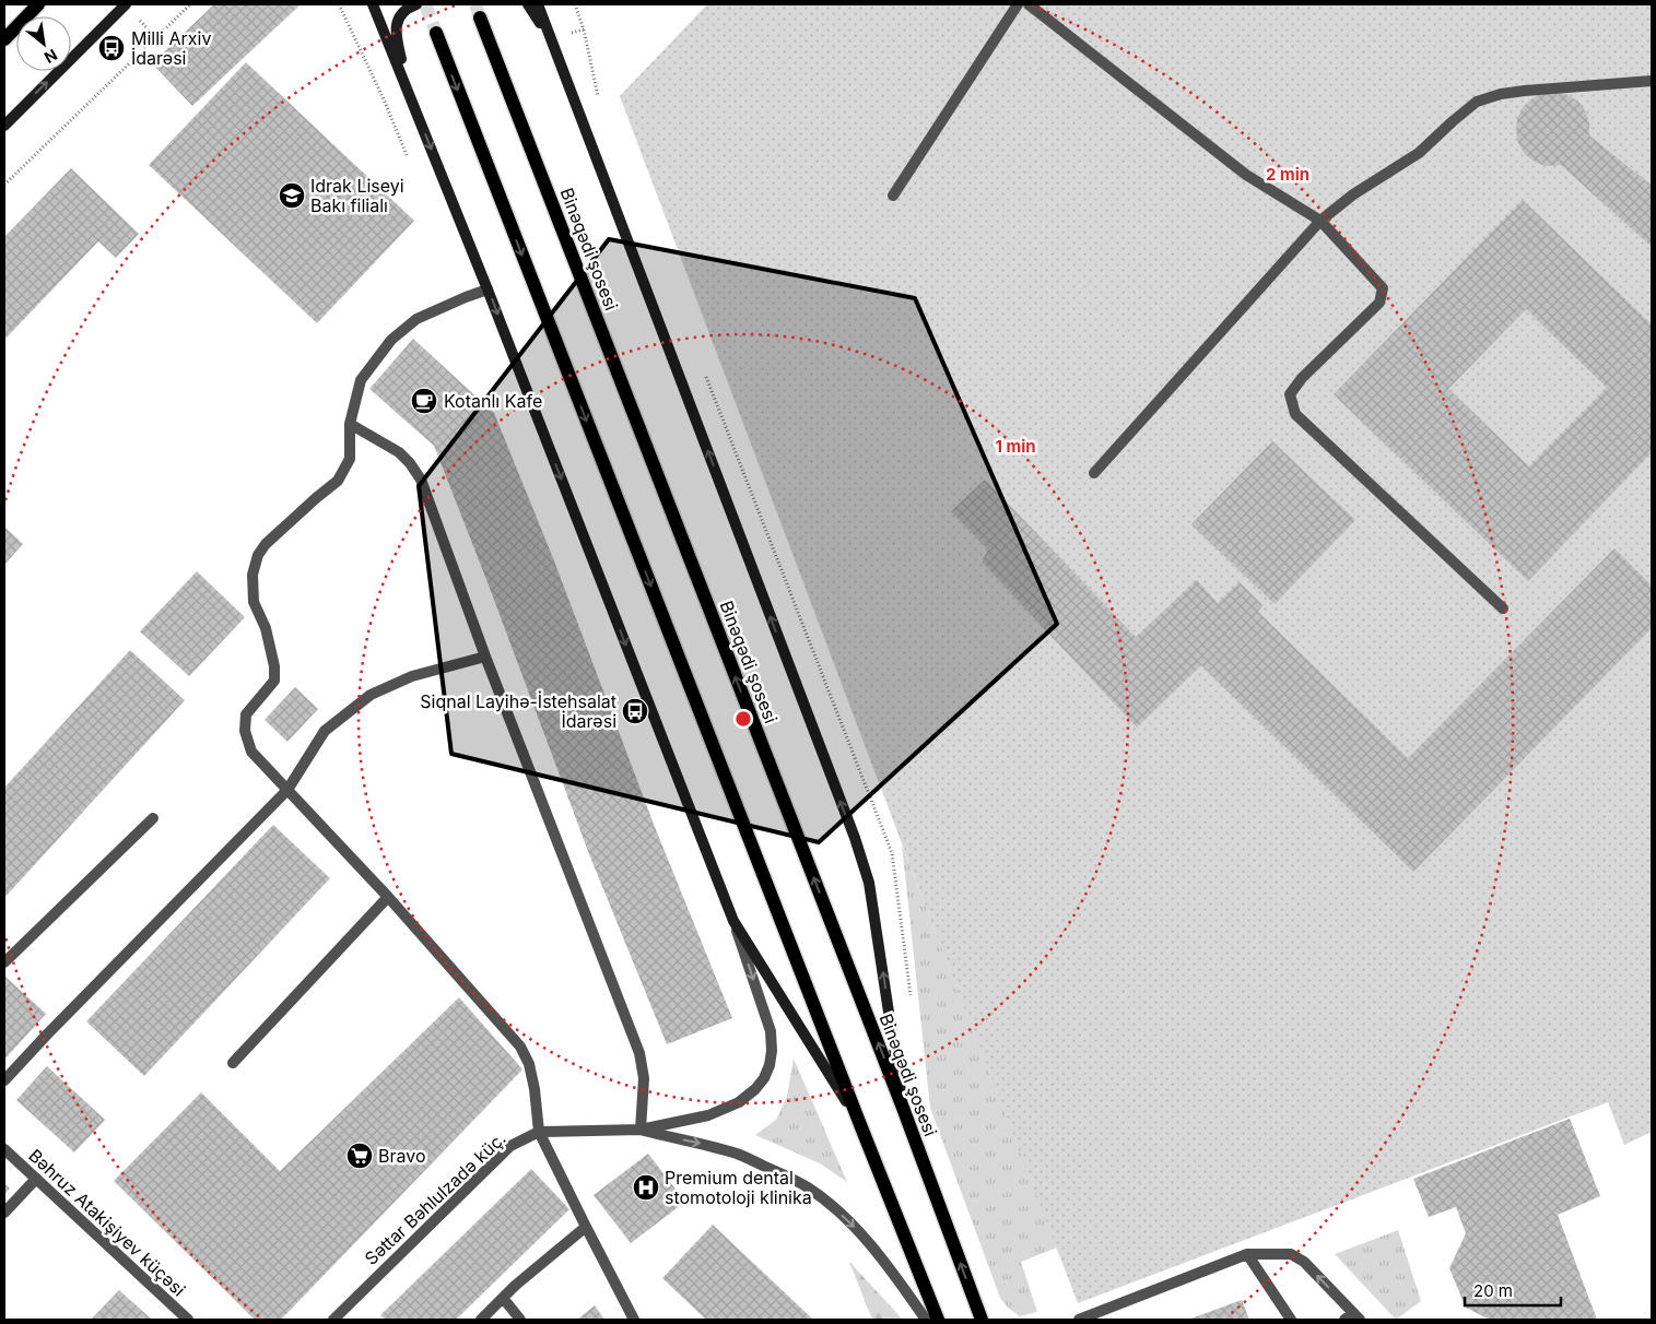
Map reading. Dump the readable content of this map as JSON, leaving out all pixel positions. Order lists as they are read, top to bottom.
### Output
{
  "streets": {
    "main road": ["Binəqədi şosesi"],
    "street": ["Səttar Bəhlulzadə küç.", "Bəhruz Atakişiyev küçəsi"]
  },
  "places": {
    "bus stop": ["Milli Arxiv İdarəsi", "Siqnal Layihə-İstehsalat İdarəsi"],
    "school or university": ["Idrak Liseyi Bakı filialı"],
    "cafe": ["Kotanlı Kafe"],
    "supermarket": ["Bravo"],
    "hospital": ["Premium dental stomotoloji klinika"]
  },
  "scale_bar": "20 m",
  "north": "bottom right",
  "rings": ["2 min", "1 min"]
}
